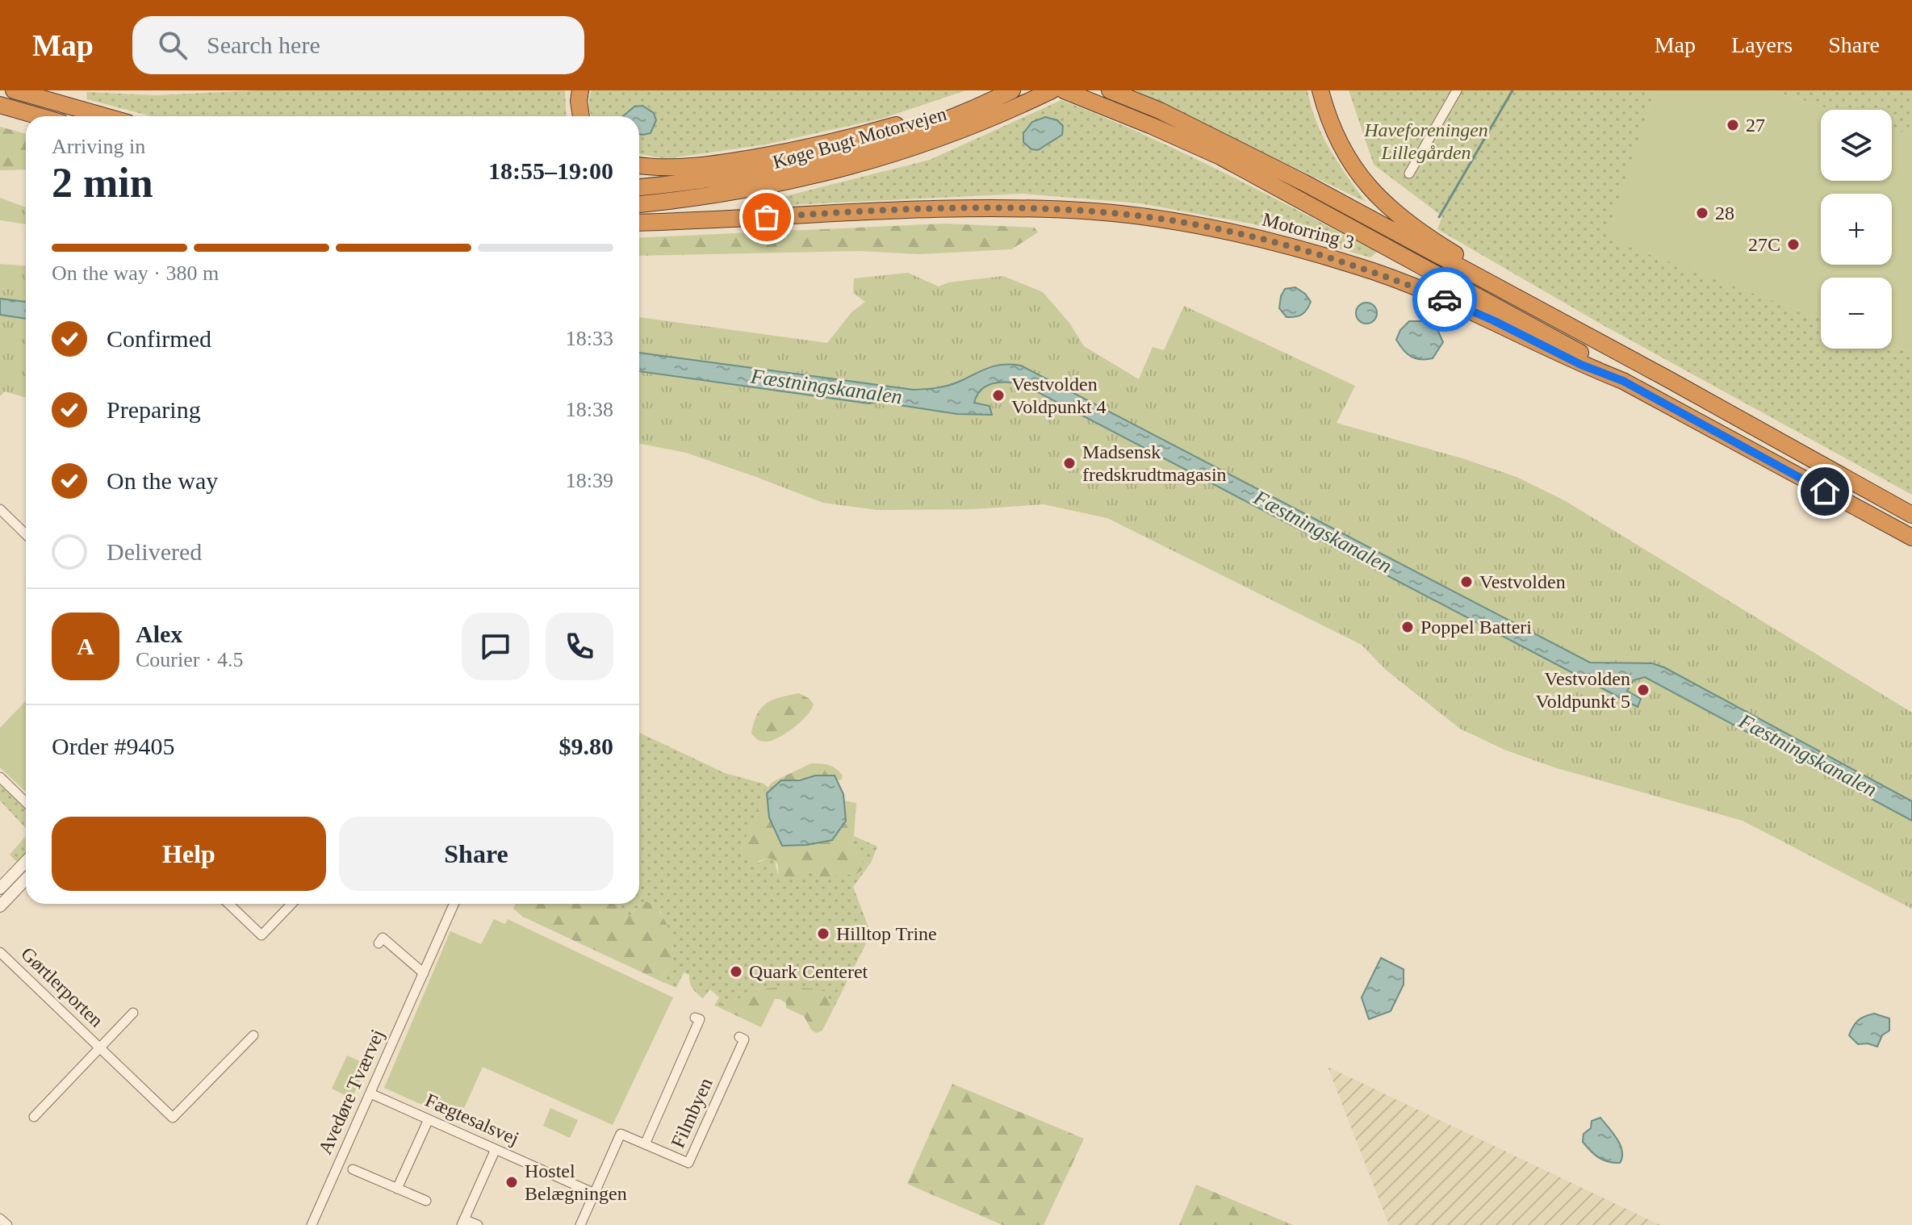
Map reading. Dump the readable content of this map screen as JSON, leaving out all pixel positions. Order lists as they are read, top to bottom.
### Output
{
  "streets": {
    "highway": ["Køge Bugt Motorvejen", "Motorring 3"],
    "street": [
      "Gørtlerporten",
      "Avedøre Tværvej",
      "Filmbyen",
      "Fægtesalsvej"
    ]
  },
  "crossings": [
    ["Avedøre Tværvej", "Fægtesalsvej"],
    ["Filmbyen", "Fægtesalsvej"]
  ],
  "water": ["Fæstningskanalen"],
  "parks": ["Haveforeningen Lillegården"],
  "places": [
    "27",
    "28",
    "27C",
    "Vestvolden Voldpunkt 4",
    "Madsensk fredskrudtmagasin",
    "Vestvolden",
    "Poppel Batteri",
    "Vestvolden Voldpunkt 5",
    "Hilltop Trine",
    "Quark Centeret",
    "Hostel Belægningen"
  ],
  "page": {
    "header": "Map",
    "search": "Search here",
    "nav": ["Map", "Layers", "Share"],
    "map_buttons": ["+", "−"],
    "heading": ["2 min", "Arriving in", "18:55–19:00"],
    "panel": [
      "Alex",
      "Courier · 4.5",
      "Order #9405",
      "$9.80"
    ],
    "bar": "On the way · 380 m",
    "list": [
      ["Confirmed", "18:33"],
      ["Preparing", "18:38"],
      ["On the way", "18:39"],
      "Delivered"
    ],
    "round": "A",
    "buttons": ["Help", "Share"]
  }
}
